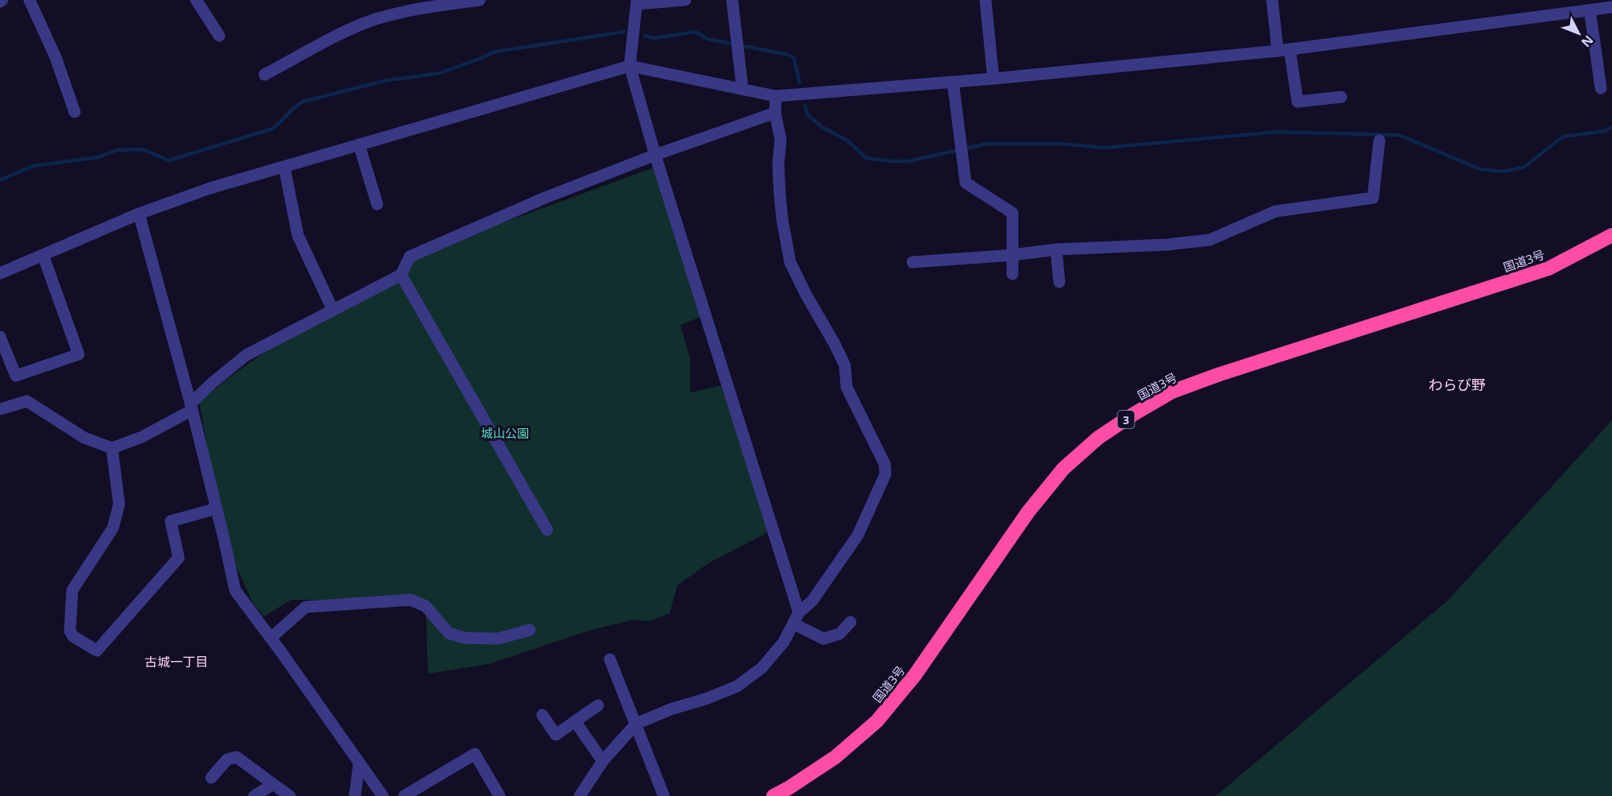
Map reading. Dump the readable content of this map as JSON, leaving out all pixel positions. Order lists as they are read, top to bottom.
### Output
{
  "streets": {
    "highway": ["国道3号", "3"]
  },
  "districts": ["わらび野", "古城一丁目"],
  "parks": ["城山公園"],
  "north": "bottom right"
}
